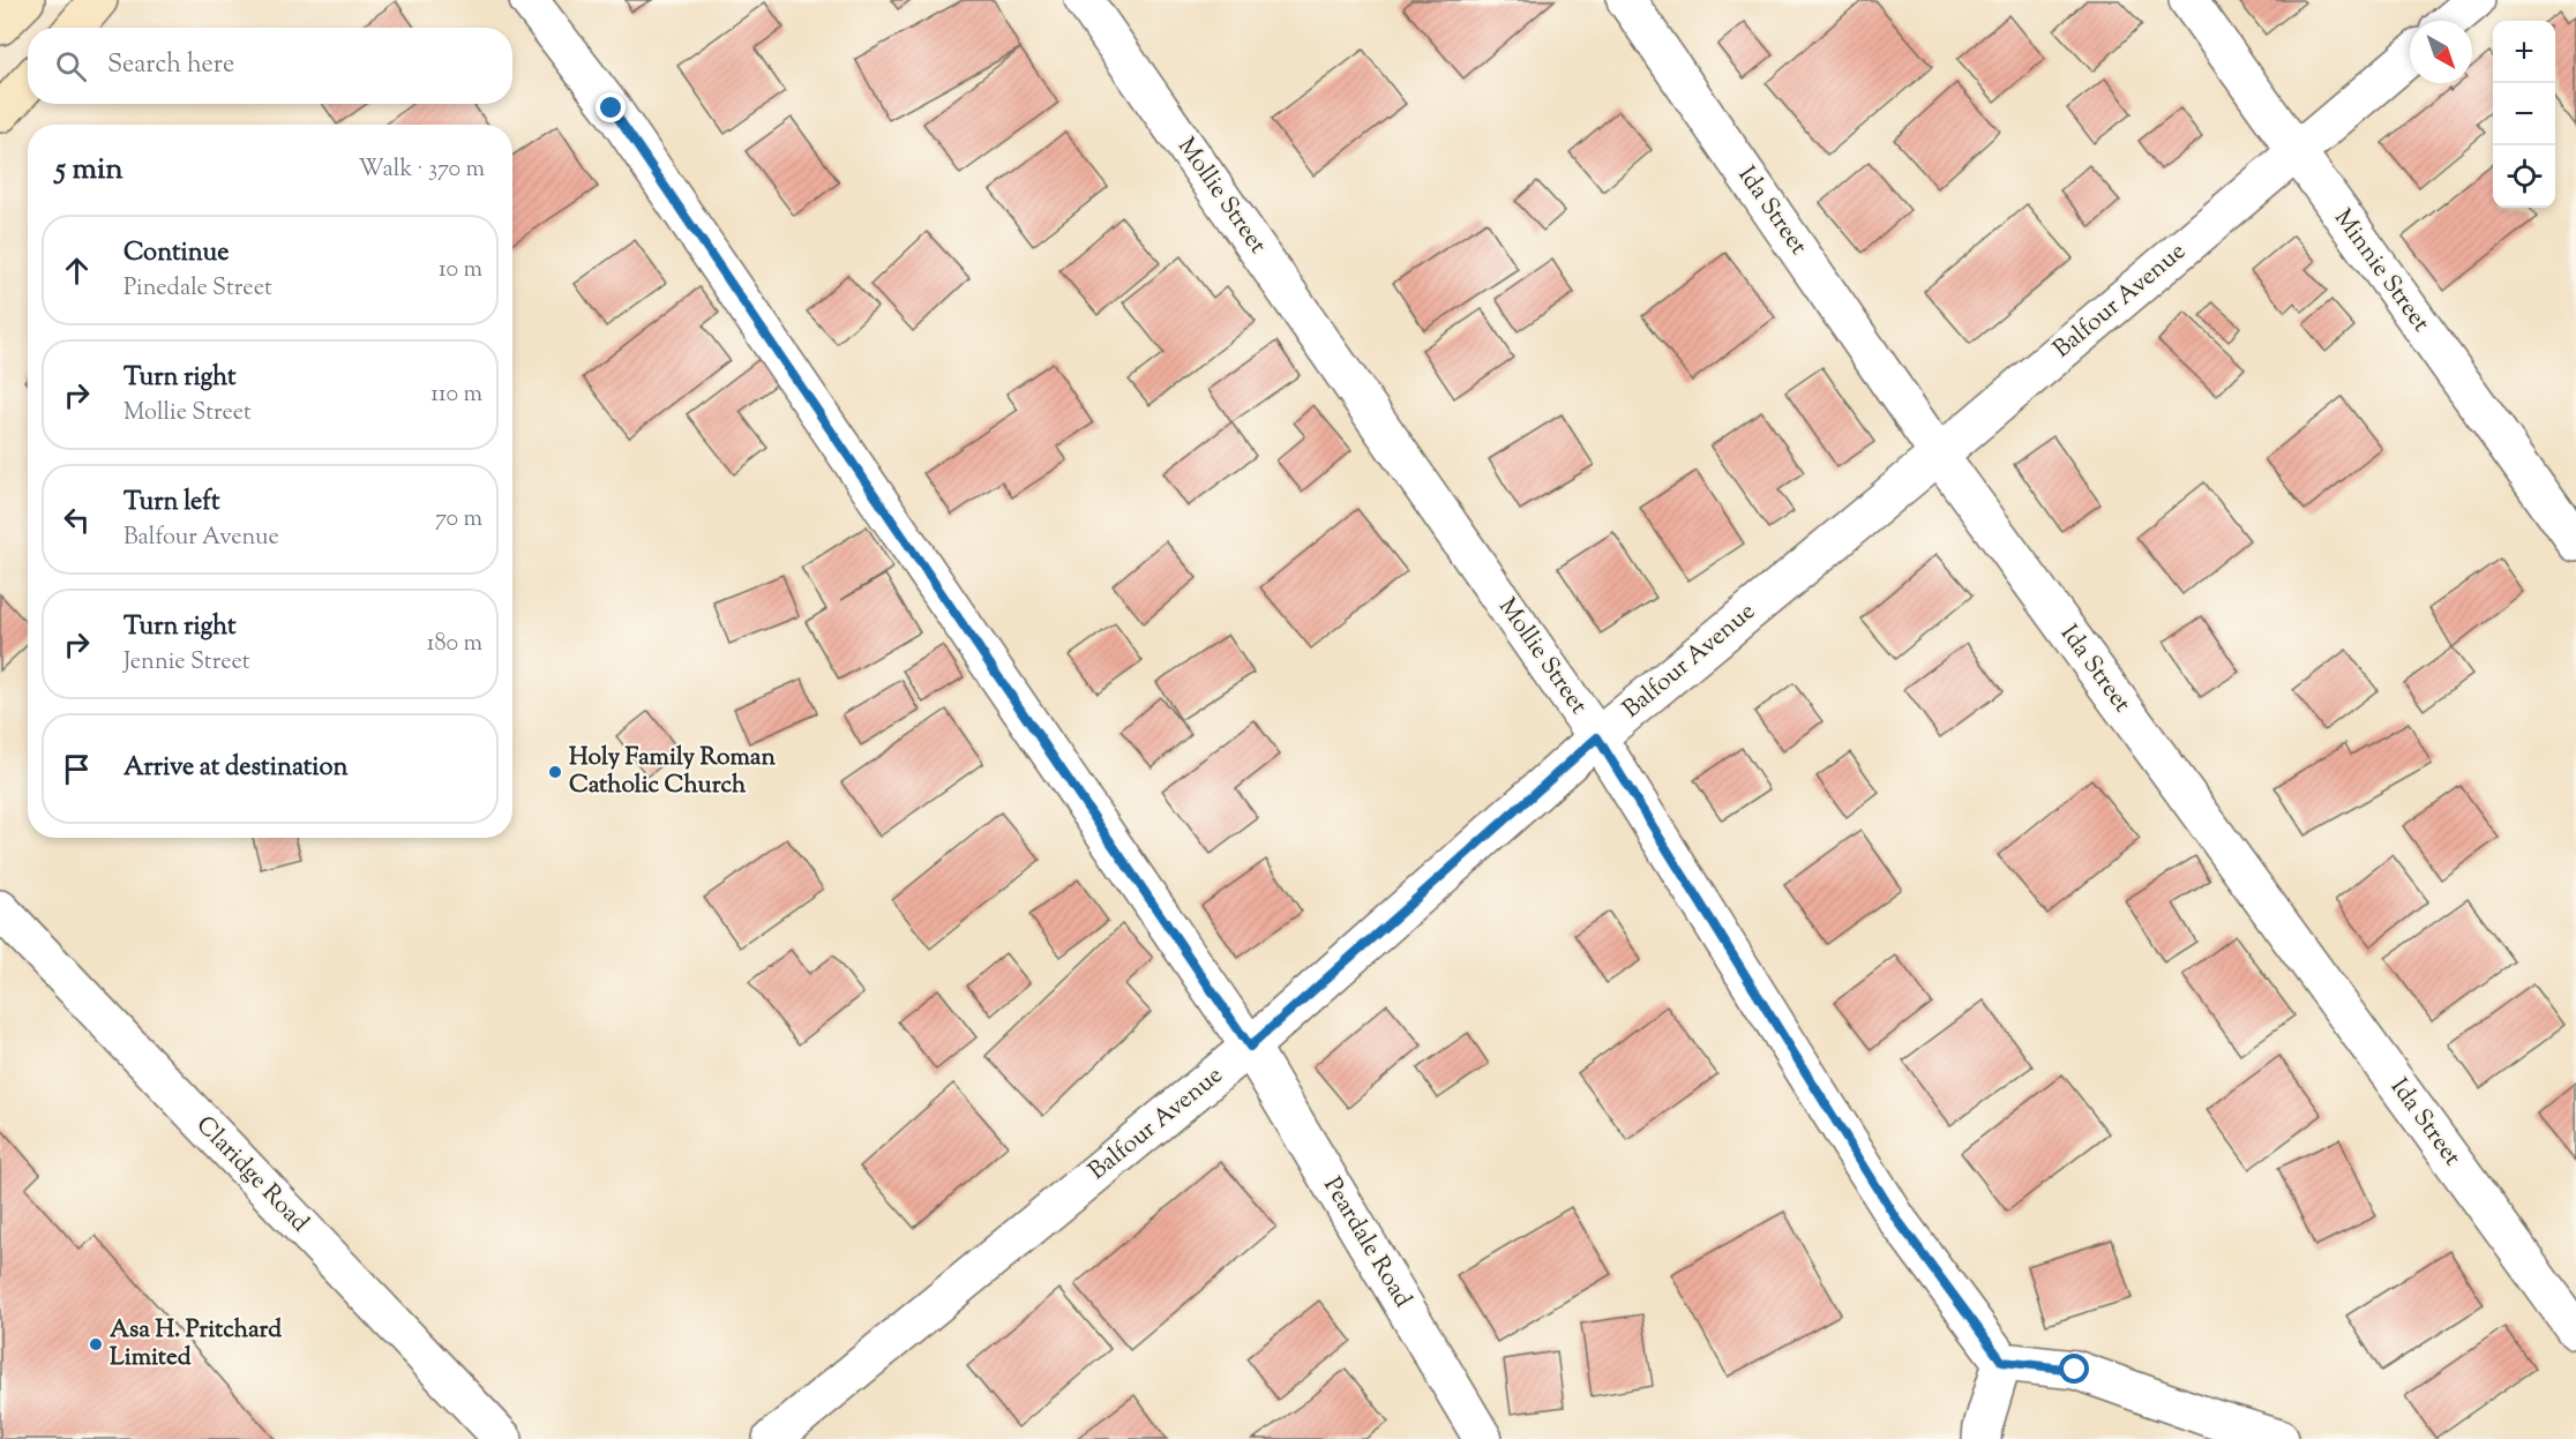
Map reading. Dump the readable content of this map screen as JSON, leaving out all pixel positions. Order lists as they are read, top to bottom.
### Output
{
  "streets": {
    "street": [
      "Mollie Street",
      "Ida Street",
      "Minnie Street",
      "Balfour Avenue",
      "Claridge Road",
      "Peardale Road"
    ]
  },
  "crossings": [
    ["Mollie Street", "Balfour Avenue"],
    ["Ida Street", "Balfour Avenue"],
    ["Minnie Street", "Balfour Avenue"],
    ["Balfour Avenue", "Peardale Road"]
  ],
  "places": ["Holy Family Roman Catholic Church", "Asa H. Pritchard Limited"],
  "north": "bottom right",
  "page": {
    "map_buttons": ["+", "−"],
    "search": "Search here",
    "heading": ["5 min", "Walk · 370 m"],
    "list": [
      ["Continue", "Pinedale Street", "10 m"],
      ["Turn right", "Mollie Street", "110 m"],
      ["Turn left", "Balfour Avenue", "70 m"],
      ["Turn right", "Jennie Street", "180 m"],
      "Arrive at destination"
    ]
  }
}
